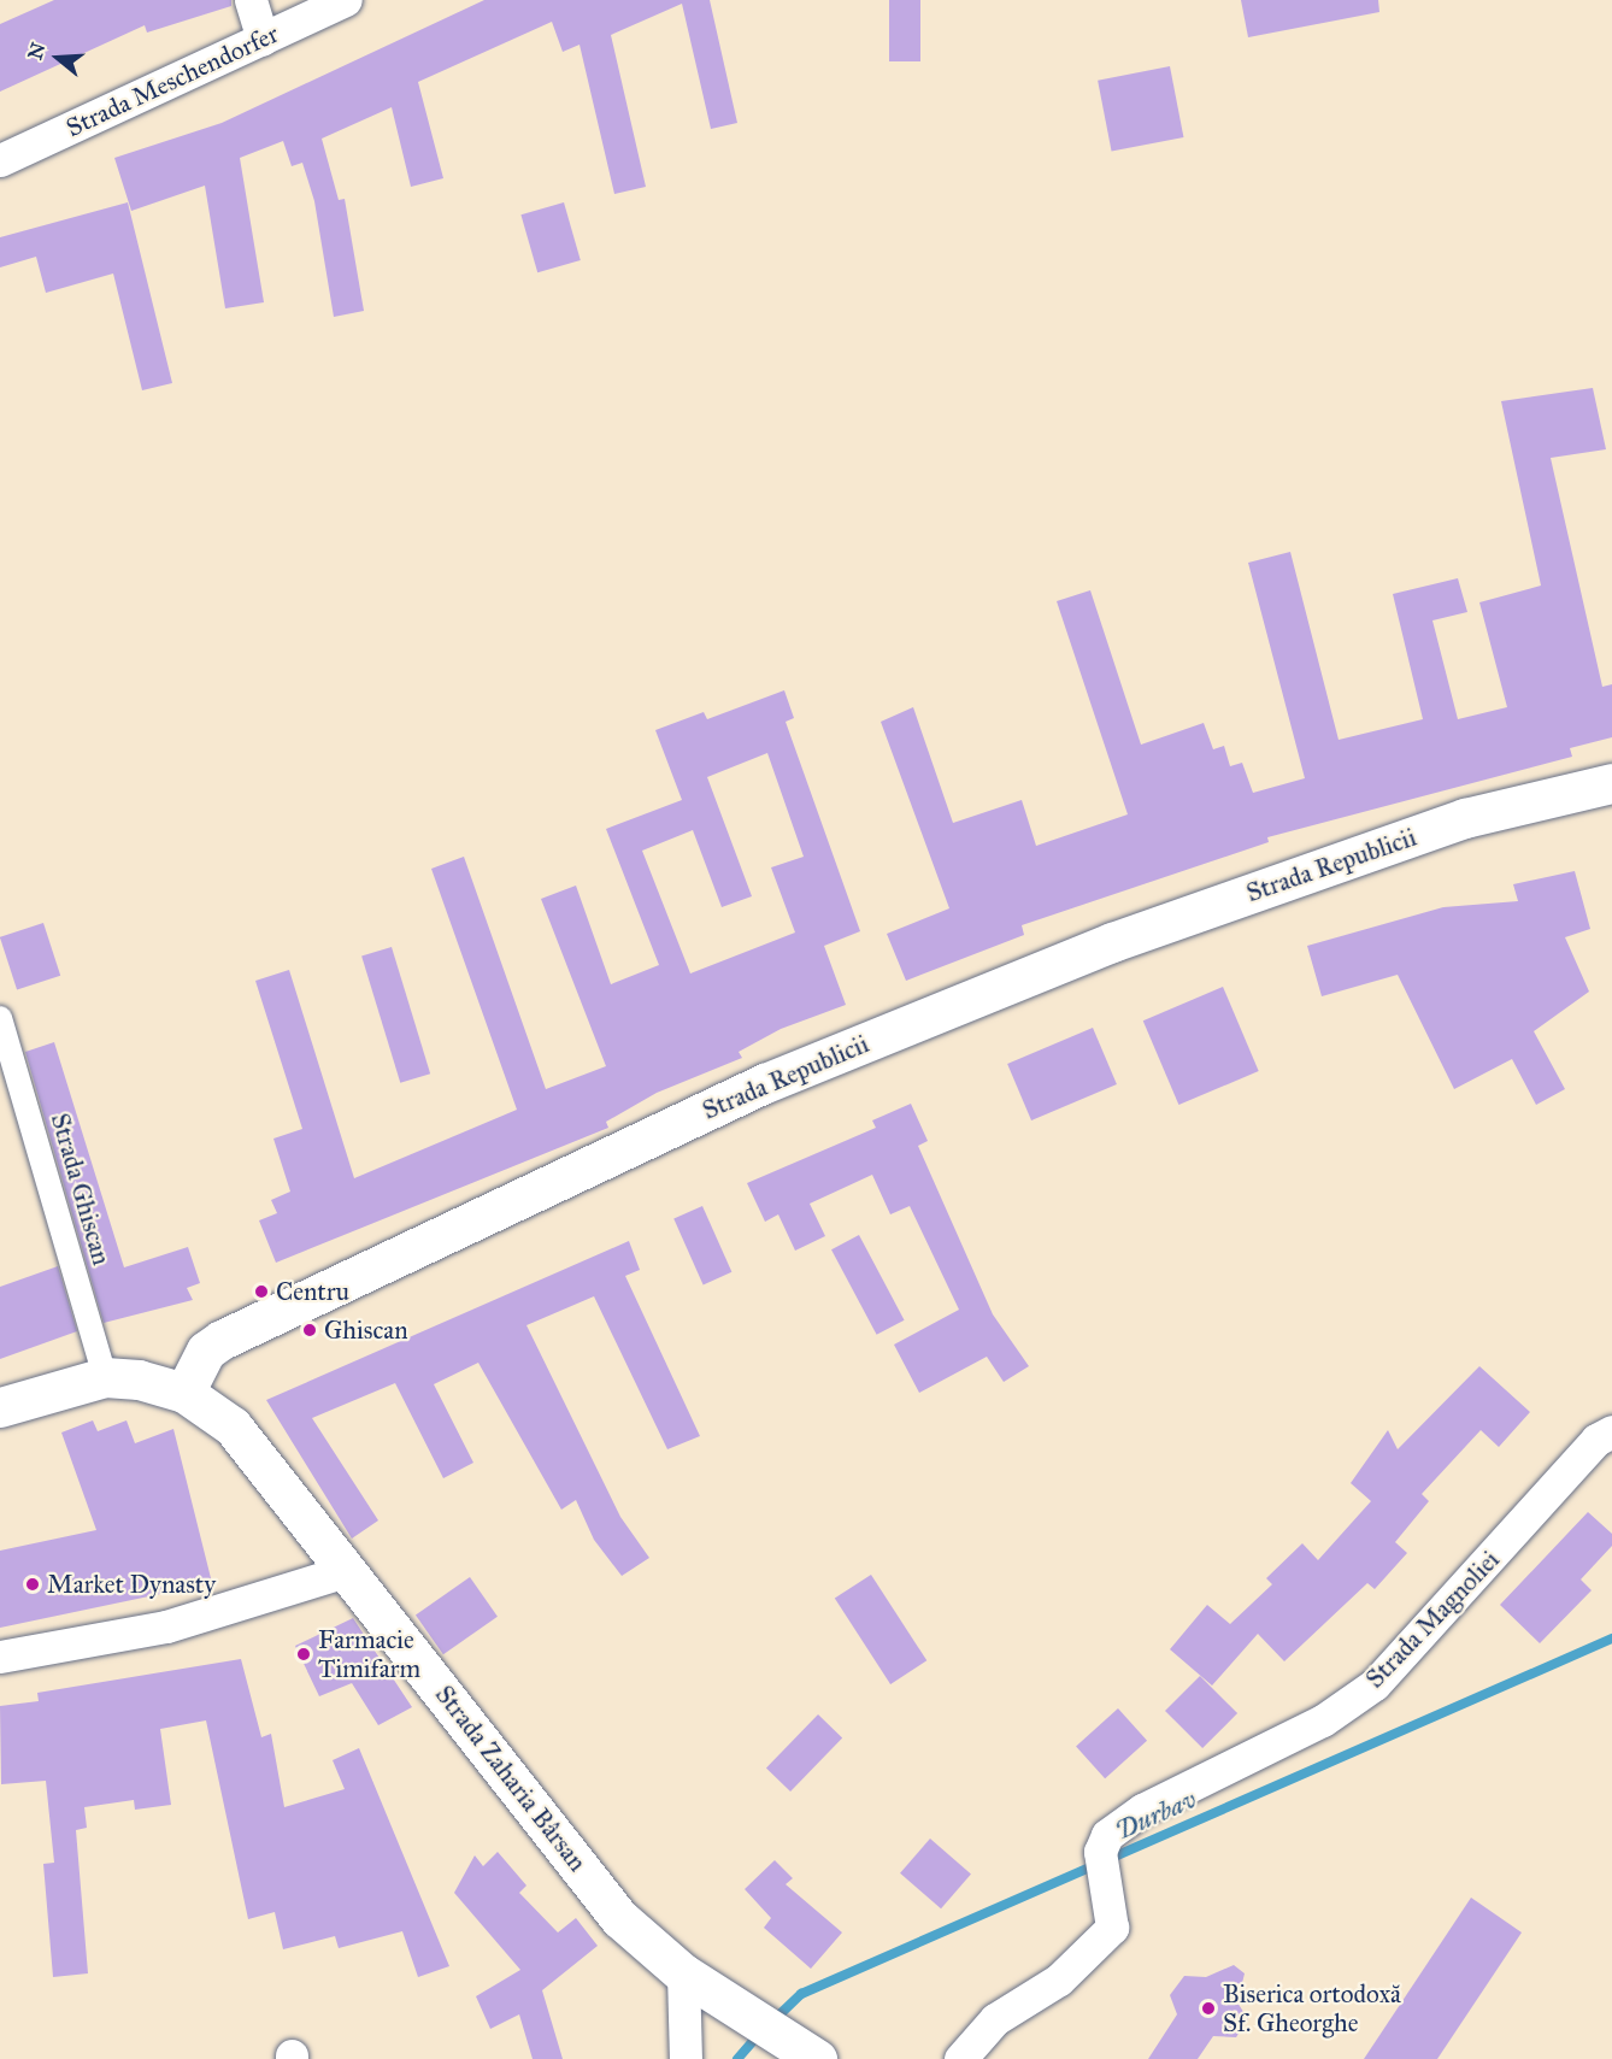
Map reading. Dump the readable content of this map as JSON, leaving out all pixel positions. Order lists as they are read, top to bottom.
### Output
{
  "streets": {
    "main road": ["Strada Republicii", "Strada Zaharia Bârsan"],
    "street": ["Strada Meschendorfer", "Strada Ghiscan", "Strada Magnoliei"]
  },
  "crossings": [
    ["Strada Republicii", "Strada Zaharia Bârsan"]
  ],
  "water": ["Durbav"],
  "places": [
    "Centru",
    "Ghiscan",
    "Market Dynasty",
    "Farmacie Timifarm",
    "Biserica ortodoxă Sf. Gheorghe"
  ],
  "north": "left"
}
